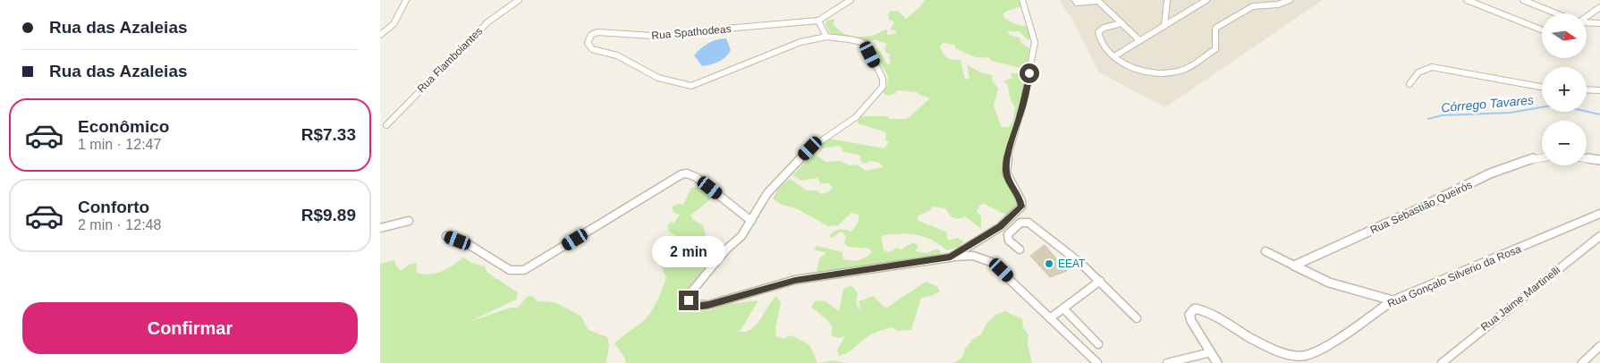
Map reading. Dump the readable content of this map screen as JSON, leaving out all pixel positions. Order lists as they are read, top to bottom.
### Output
{
  "streets": {
    "street": [
      "Rua Spathodeas",
      "Rua Flamboiantes",
      "Rua Sebastião Queirós",
      "Rua Gonçalo Silverio da Rosa",
      "Rua Jaime Martinelli"
    ]
  },
  "water": ["Córrego Tavares"],
  "places": ["EEAT"],
  "north": "right",
  "page": {
    "banner": ["Rua das Azaleias", "Rua das Azaleias"],
    "map_buttons": ["+", "−"],
    "list": [
      {
        "name": "Econômico",
        "note": "1 min · 12:47",
        "value": "R$7.33"
      },
      {
        "name": "Conforto",
        "note": "2 min · 12:48",
        "value": "R$9.89"
      }
    ],
    "bubble": "2 min",
    "buttons": "Confirmar"
  }
}
